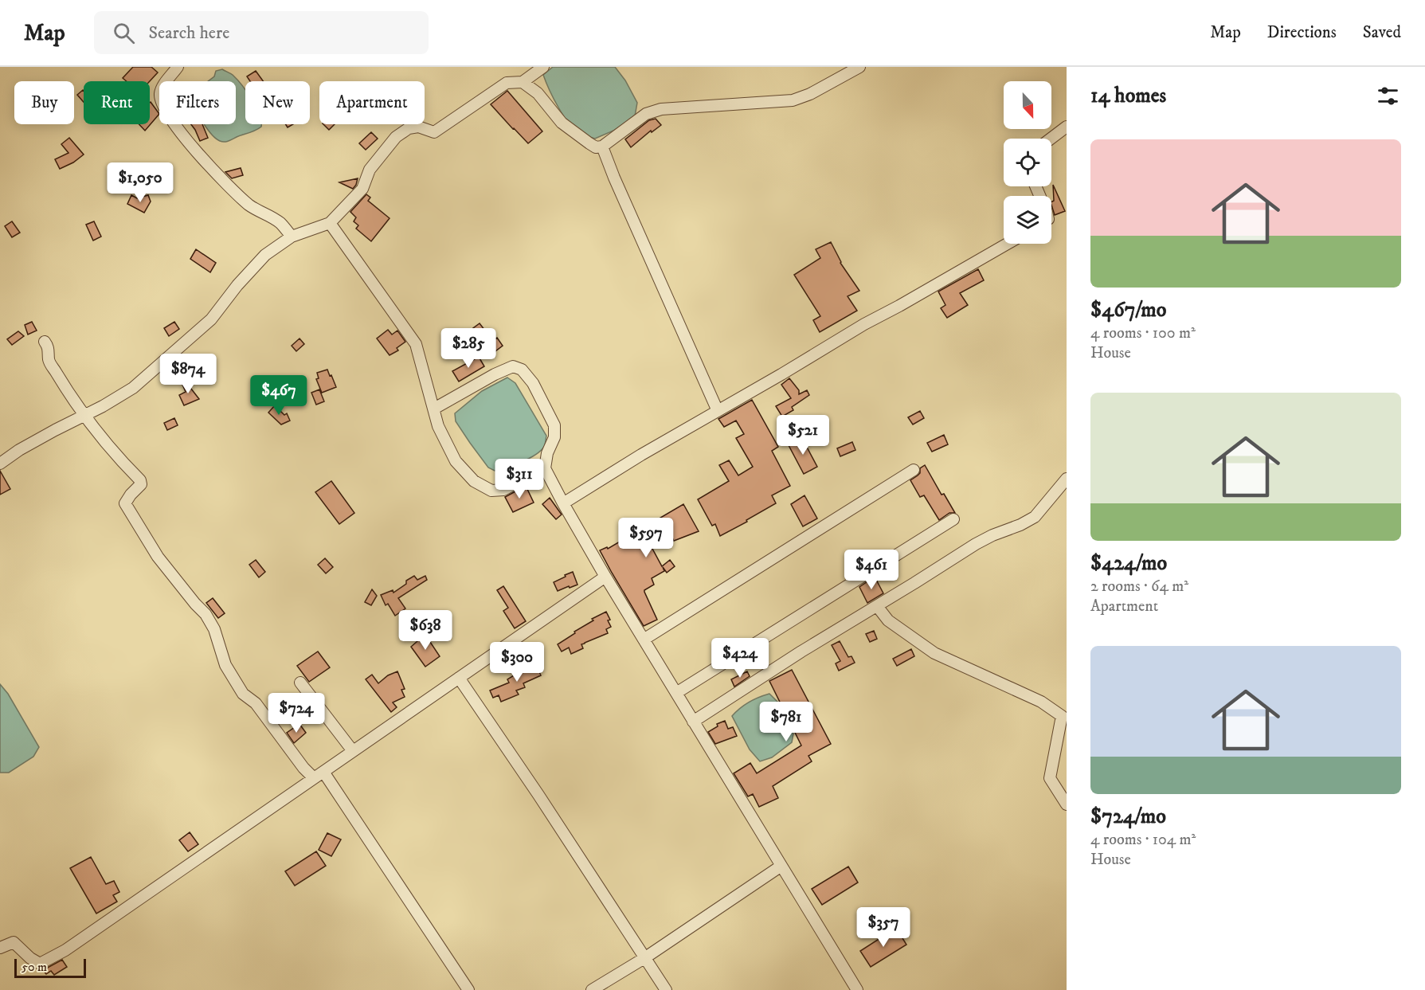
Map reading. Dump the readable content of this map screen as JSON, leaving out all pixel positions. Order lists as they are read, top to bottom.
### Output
{
  "scale_bar": "50 m",
  "north": "bottom",
  "page": {
    "header": "Map",
    "search": "Search here",
    "nav": ["Map", "Directions", "Saved"],
    "heading": "14 homes",
    "chip": [
      "Buy",
      "Rent",
      "Filters",
      "New",
      "Apartment"
    ],
    "list": [
      {
        "name": "$467/mo",
        "note": "4 rooms · 100 m² · House"
      },
      {
        "name": "$424/mo",
        "note": "2 rooms · 64 m² · Apartment"
      },
      {
        "name": "$724/mo",
        "note": "4 rooms · 104 m² · House"
      }
    ],
    "price": [
      "$1,050",
      "$285",
      "$874",
      "$467",
      "$521",
      "$311",
      "$597",
      "$461",
      "$638",
      "$424",
      "$300",
      "$724",
      "$781",
      "$357"
    ],
    "scale": "50 m"
  }
}
